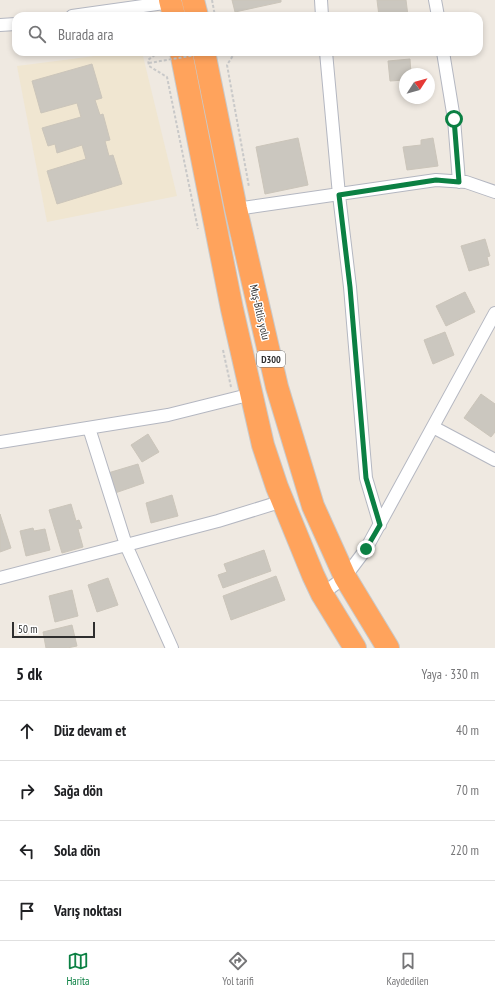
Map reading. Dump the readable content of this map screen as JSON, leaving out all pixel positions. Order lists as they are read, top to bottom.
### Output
{
  "streets": {
    "highway": ["Muş-Bitlis yolu", "D300"]
  },
  "scale_bar": "50 m",
  "north": "top right",
  "page": {
    "search": "Burada ara",
    "scale": "50 m",
    "heading": ["5 dk", "Yaya · 330 m"],
    "list": [
      ["Düz devam et", "40 m"],
      ["Sağa dön", "70 m"],
      ["Sola dön", "220 m"],
      "Varış noktası"
    ],
    "nav": ["Harita", "Yol tarifi", "Kaydedilen"]
  }
}
